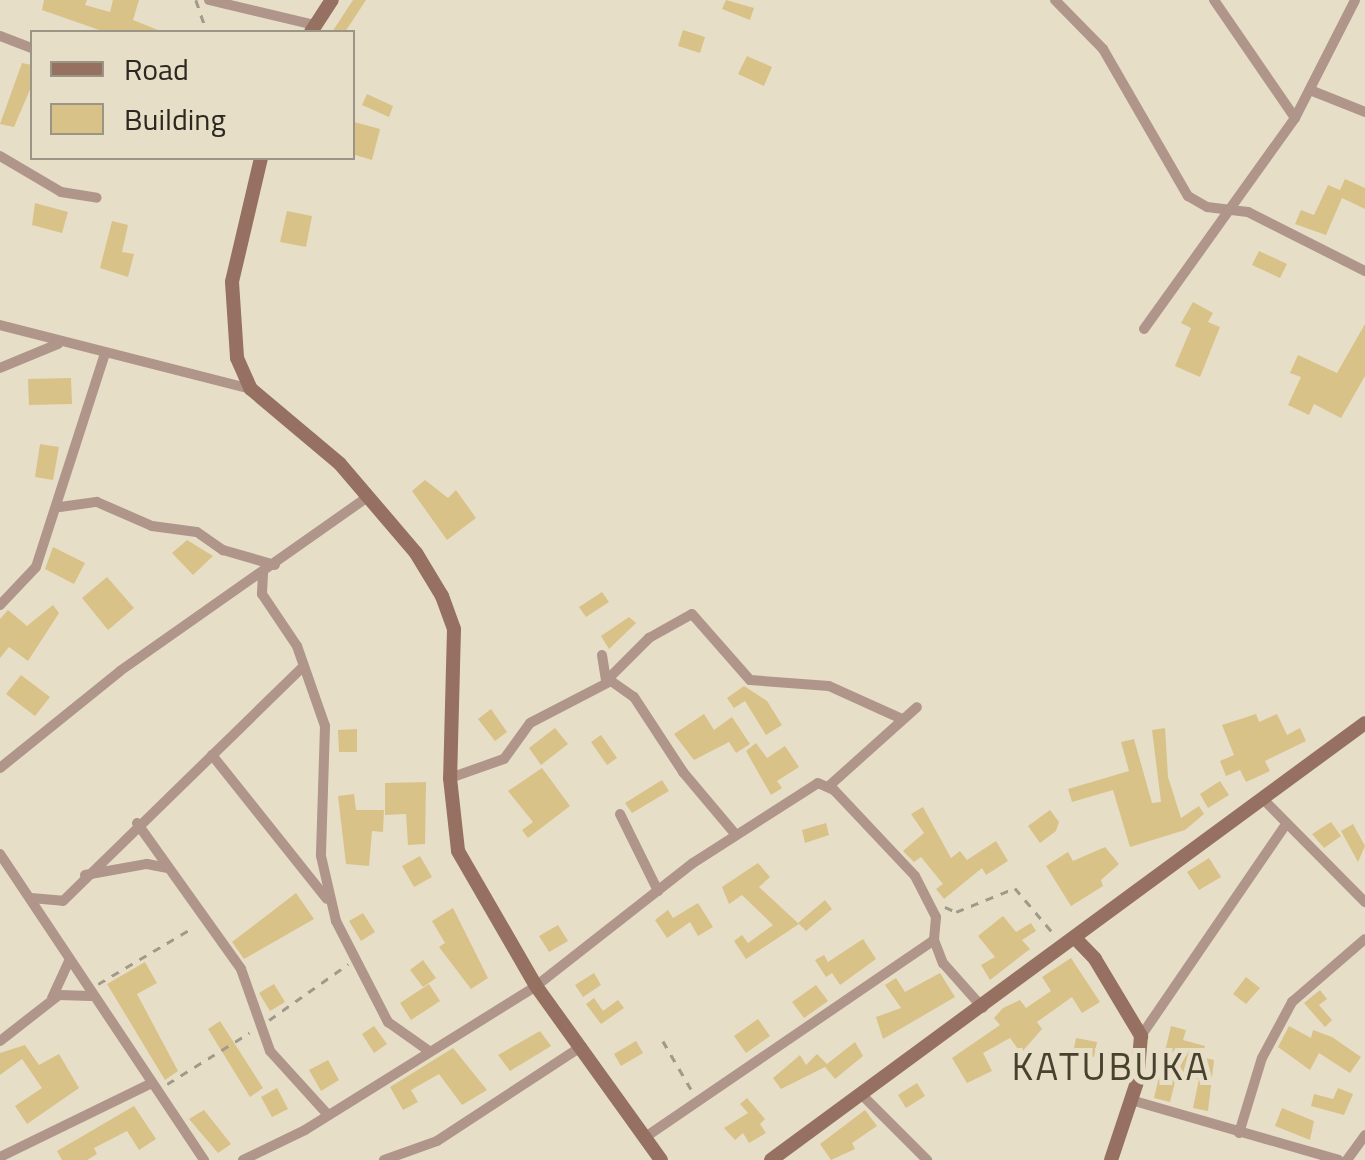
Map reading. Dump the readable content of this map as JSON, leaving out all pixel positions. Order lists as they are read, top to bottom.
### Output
{
  "districts": ["KATUBUKA"],
  "legend": ["Road", "Building"]
}
